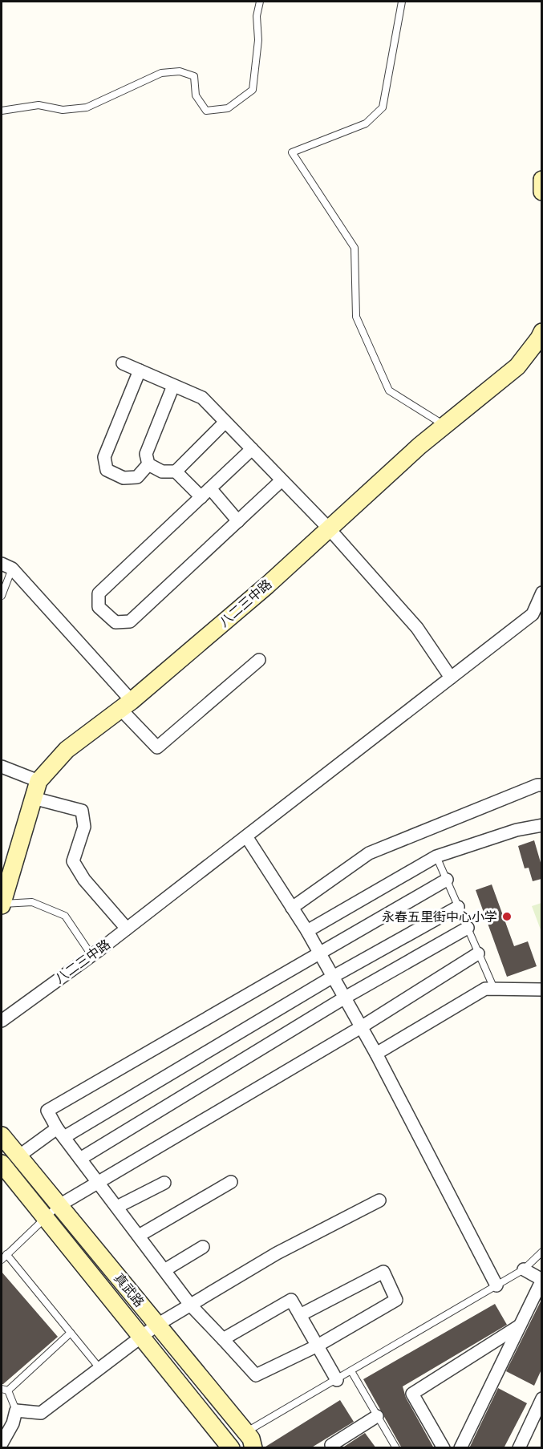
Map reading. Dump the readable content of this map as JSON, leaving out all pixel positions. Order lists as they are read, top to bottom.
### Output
{
  "streets": {
    "main road": ["八二三中路", "真武路"]
  },
  "places": ["永春五里街中心小学"]
}
